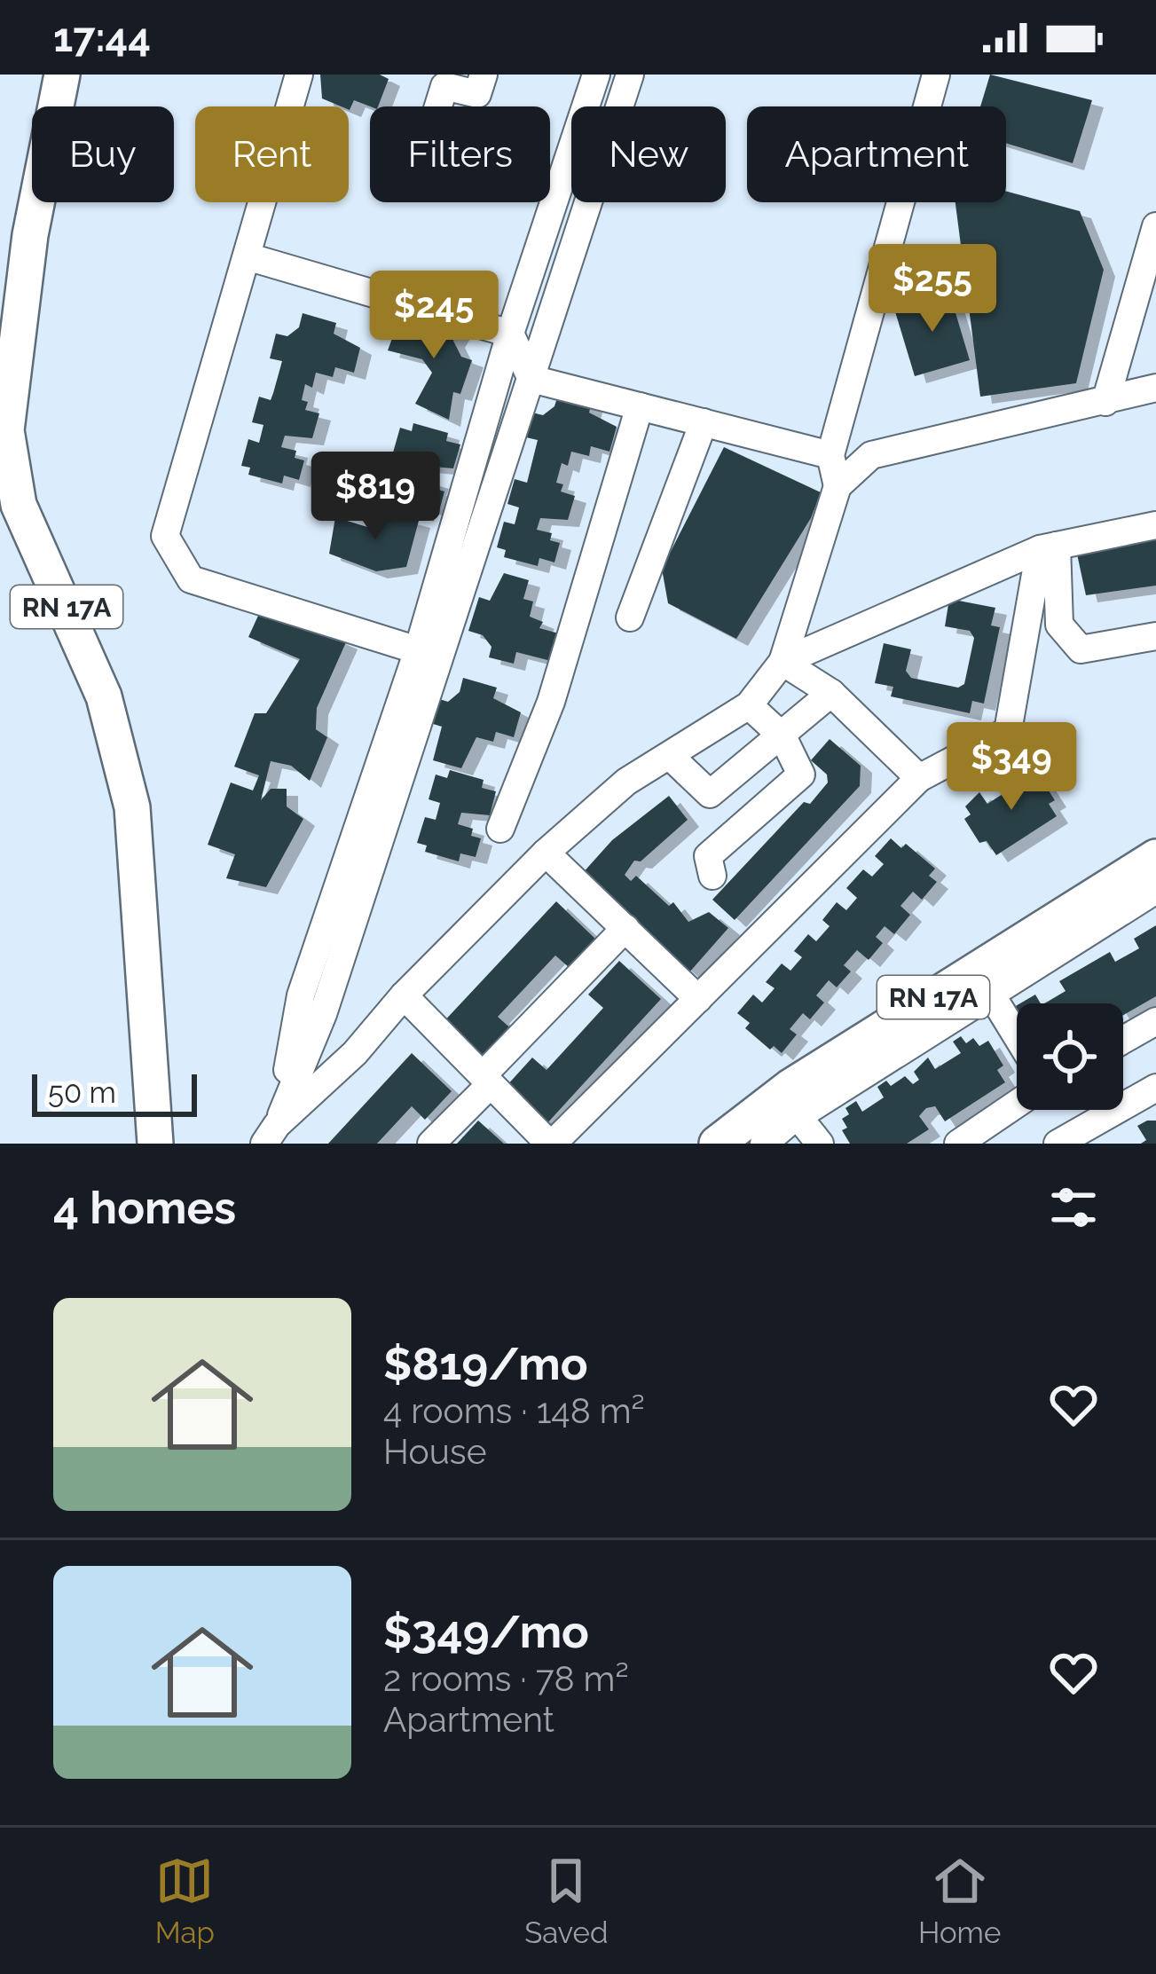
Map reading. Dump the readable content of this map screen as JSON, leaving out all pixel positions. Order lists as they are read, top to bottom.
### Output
{
  "streets": {
    "main road": ["RN 17A"]
  },
  "scale_bar": "50 m",
  "page": {
    "status": "17:44",
    "chip": [
      "Buy",
      "Rent",
      "Filters",
      "New",
      "Apartment"
    ],
    "price": [
      "$255",
      "$245",
      "$819",
      "$349"
    ],
    "scale": "50 m",
    "heading": "4 homes",
    "list": [
      {
        "name": "$819/mo",
        "note": "4 rooms · 148 m² · House"
      },
      {
        "name": "$349/mo",
        "note": "2 rooms · 78 m² · Apartment"
      }
    ],
    "tabs": ["Map", "Saved", "Home"]
  }
}
